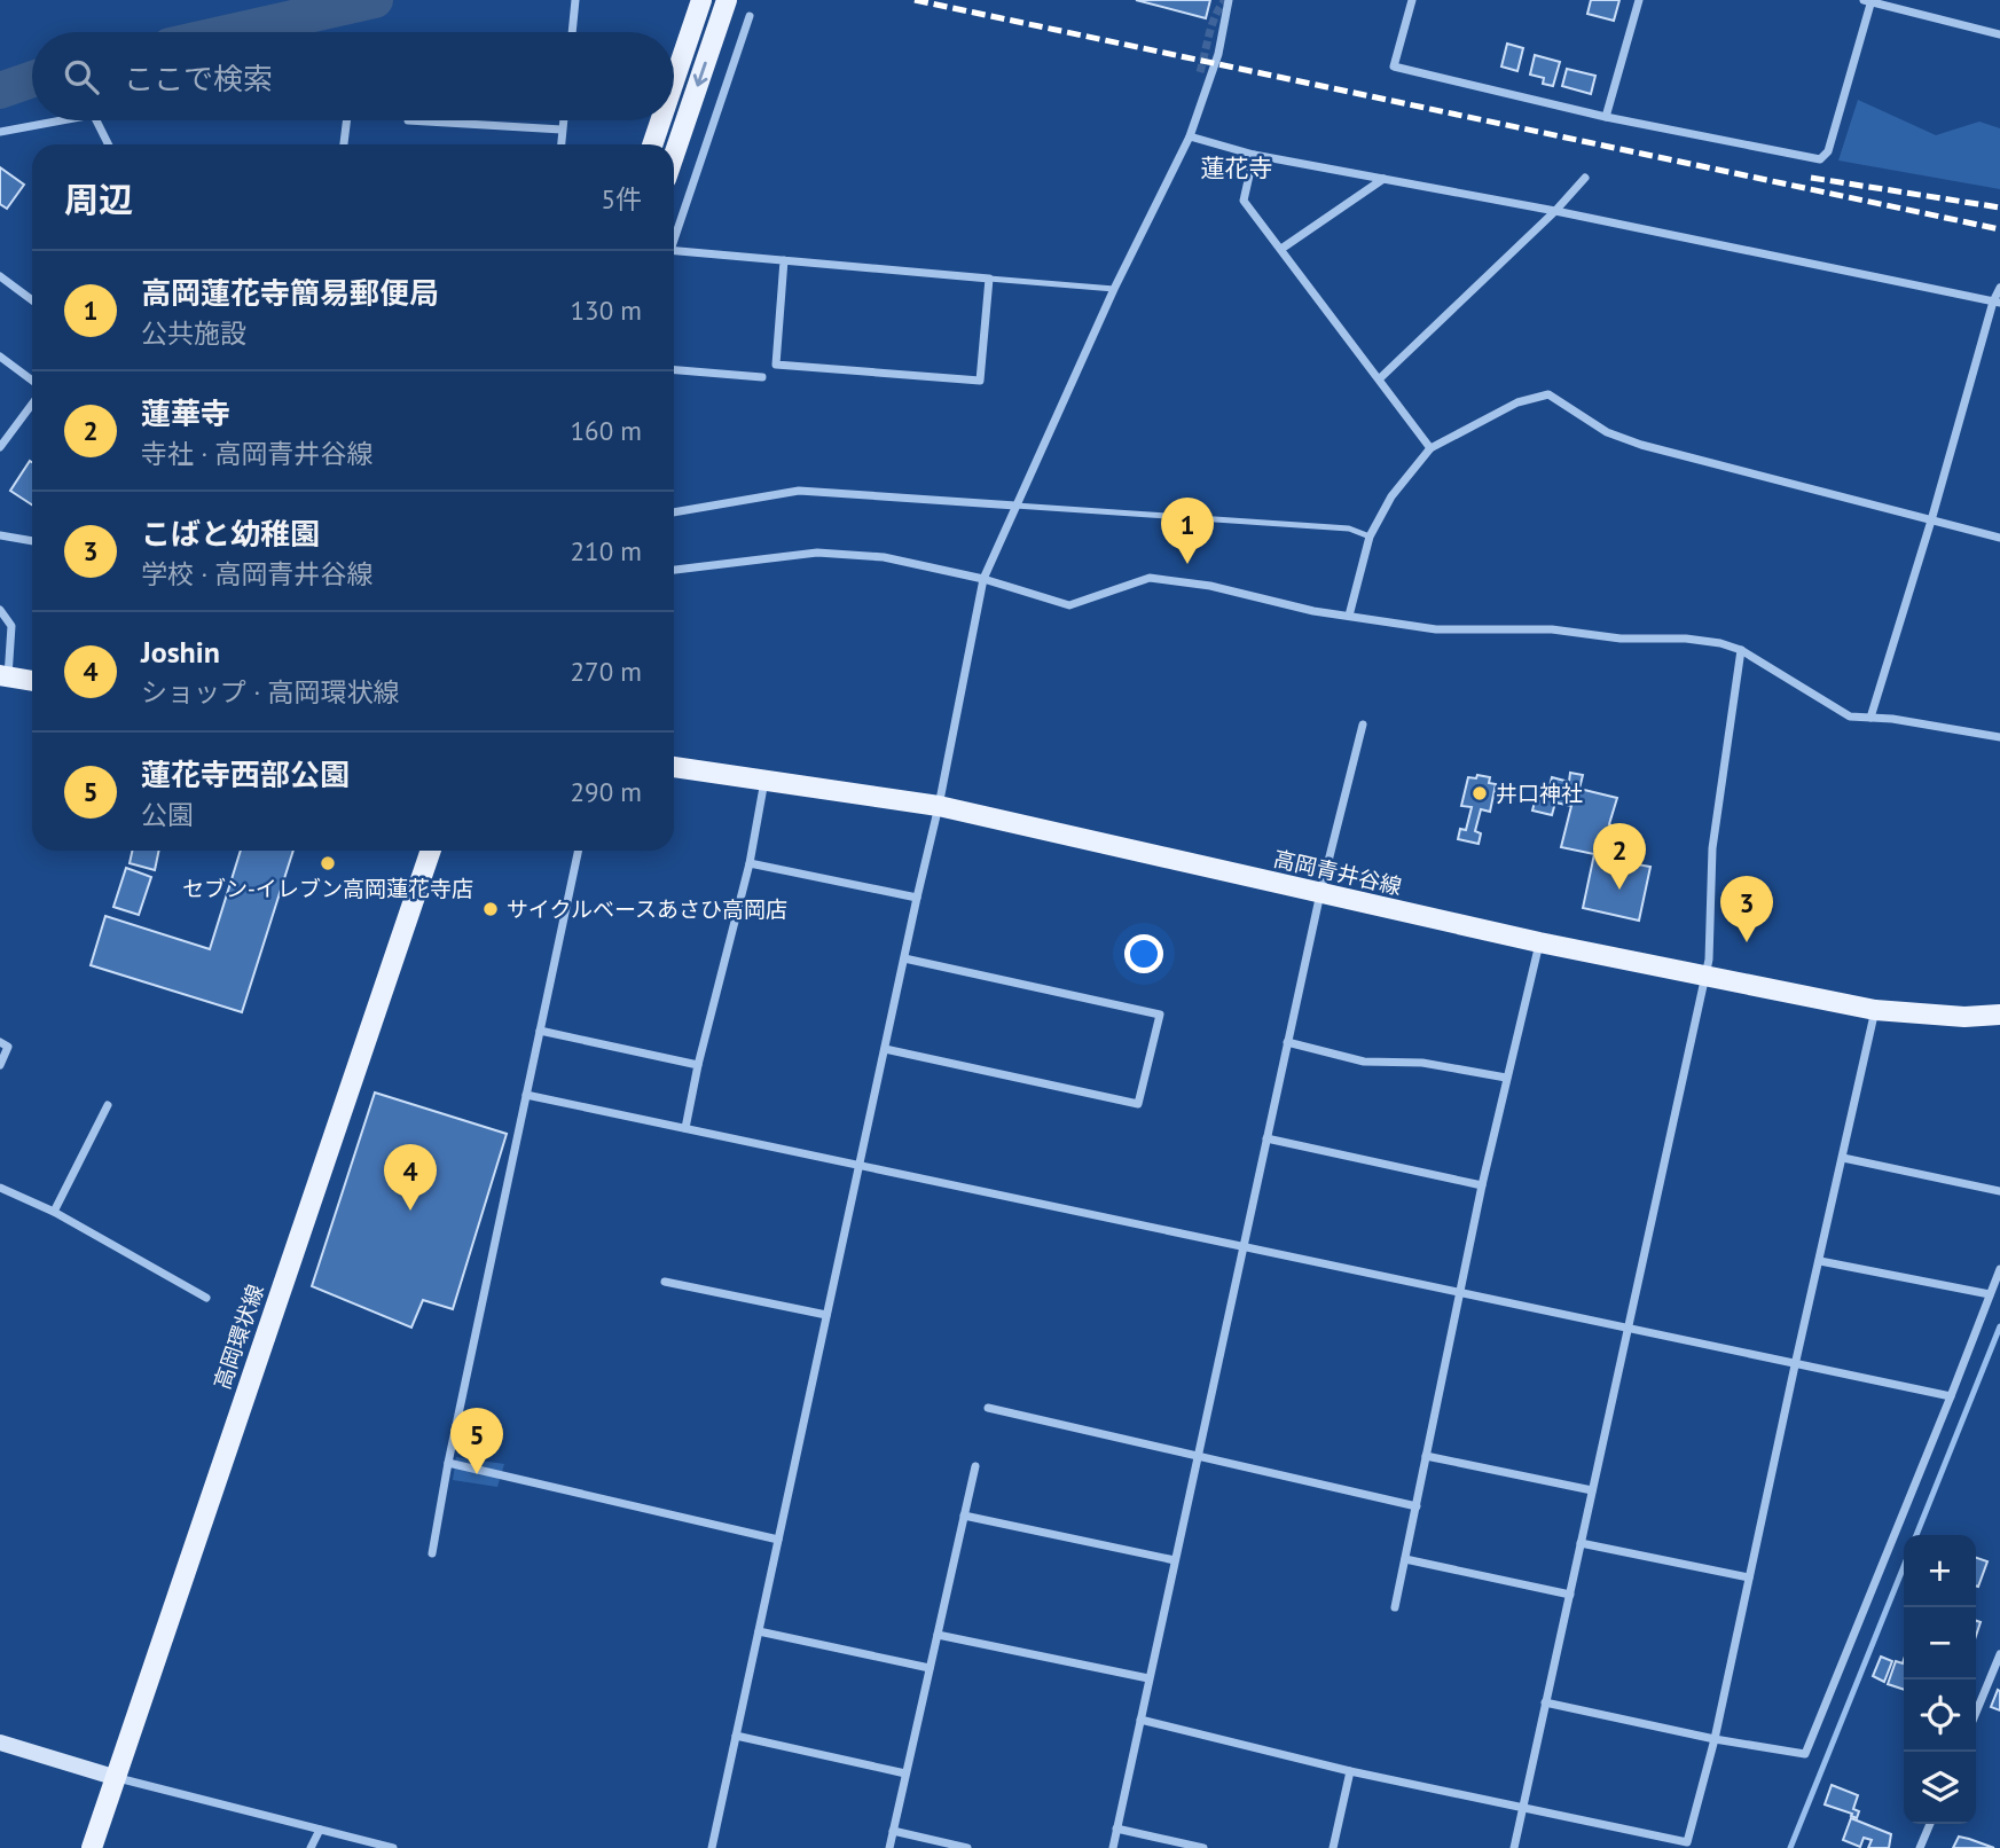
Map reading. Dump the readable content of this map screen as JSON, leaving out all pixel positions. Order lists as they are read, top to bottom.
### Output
{
  "streets": {
    "main road": ["高岡青井谷線", "高岡環状線"]
  },
  "districts": ["蓮花寺"],
  "places": ["井口神社", "セブン-イレブン高岡蓮花寺店", "サイクルベースあさひ高岡店"],
  "page": {
    "search": "ここで検索",
    "heading": ["周辺", "5件"],
    "list": [
      {
        "mark": "1",
        "name": "高岡蓮花寺簡易郵便局",
        "note": "公共施設",
        "value": "130 m"
      },
      {
        "mark": "2",
        "name": "蓮華寺",
        "note": "寺社 · 高岡青井谷線",
        "value": "160 m"
      },
      {
        "mark": "3",
        "name": "こばと幼稚園",
        "note": "学校 · 高岡青井谷線",
        "value": "210 m"
      },
      {
        "mark": "4",
        "name": "Joshin",
        "note": "ショップ · 高岡環状線",
        "value": "270 m"
      },
      {
        "mark": "5",
        "name": "蓮花寺西部公園",
        "note": "公園",
        "value": "290 m"
      }
    ],
    "pins": [
      "1",
      "2",
      "3",
      "4",
      "5"
    ],
    "map_buttons": ["+", "−"]
  }
}
